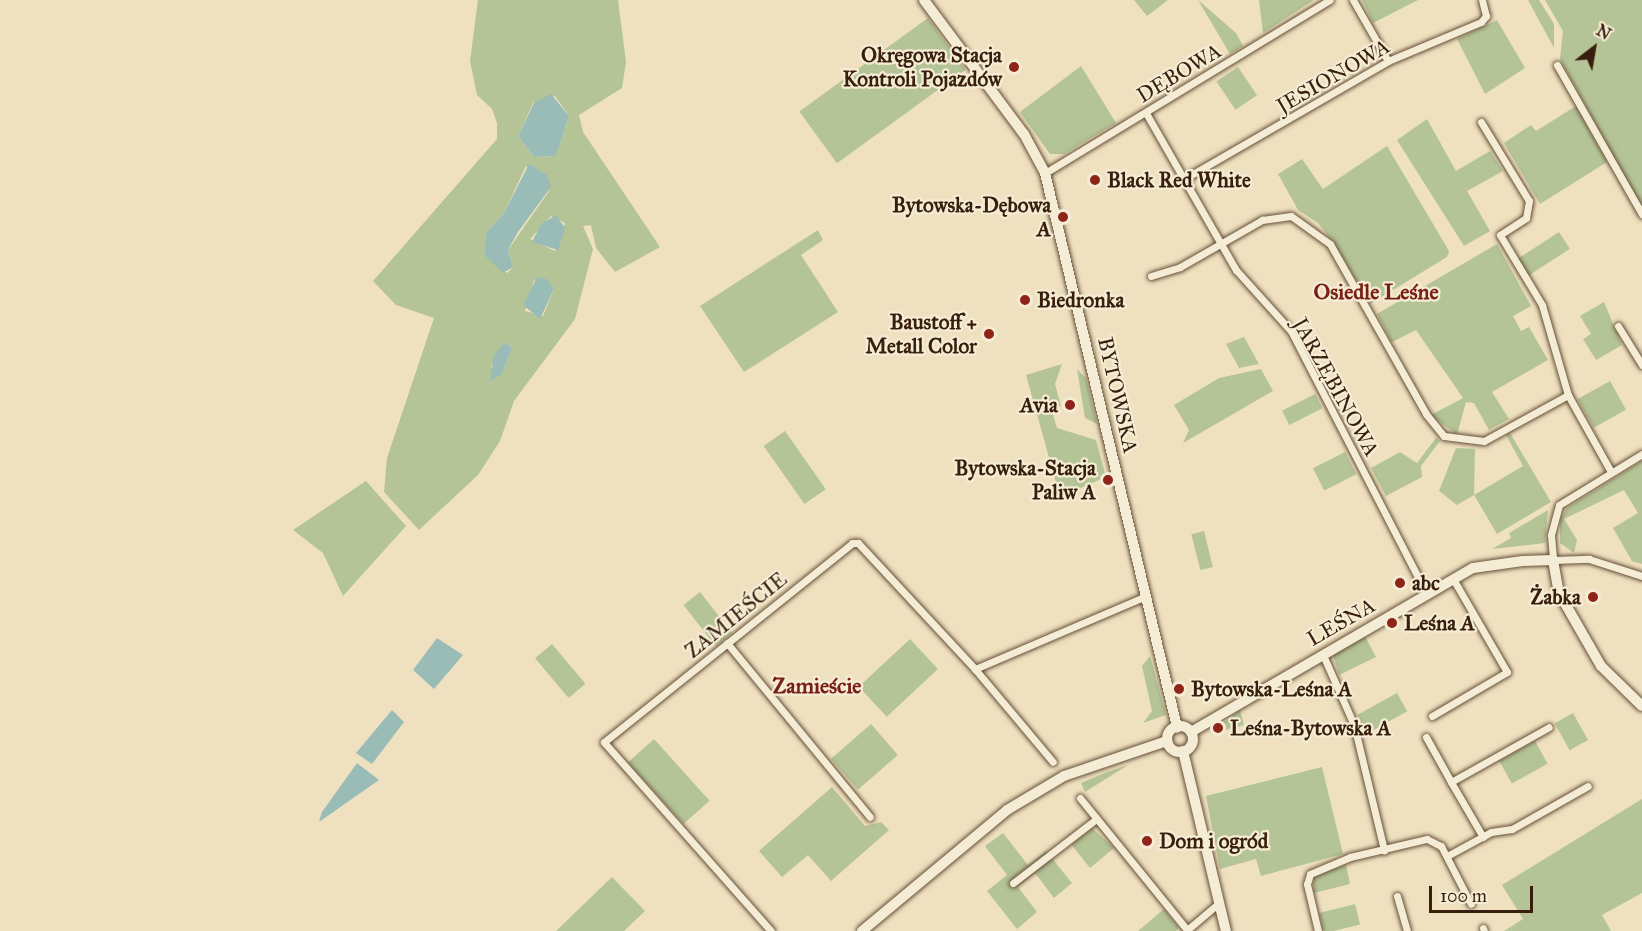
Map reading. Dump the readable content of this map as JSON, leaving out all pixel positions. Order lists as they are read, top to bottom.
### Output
{
  "streets": {
    "main road": ["BYTOWSKA", "LEŚNA"],
    "street": [
      "DĘBOWA",
      "JESIONOWA",
      "JARZĘBINOWA",
      "ZAMIEŚCIE"
    ]
  },
  "crossings": [
    ["DĘBOWA", "JARZĘBINOWA"],
    ["DĘBOWA", "BYTOWSKA"],
    ["JESIONOWA", "JARZĘBINOWA"],
    ["JARZĘBINOWA", "LEŚNA"],
    ["BYTOWSKA", "LEŚNA"]
  ],
  "districts": ["Osiedle Leśne", "Zamieście"],
  "places": [
    "Okręgowa Stacja Kontroli Pojazdów",
    "Black Red White",
    "Bytowska-Dębowa A",
    "Biedronka",
    "Baustoff + Metall Color",
    "Avia",
    "Bytowska-Stacja Paliw A",
    "abc",
    "Żabka",
    "Leśna A",
    "Bytowska-Leśna A",
    "Leśna-Bytowska A",
    "Dom i ogród"
  ],
  "scale_bar": "100 m",
  "north": "top right"
}
